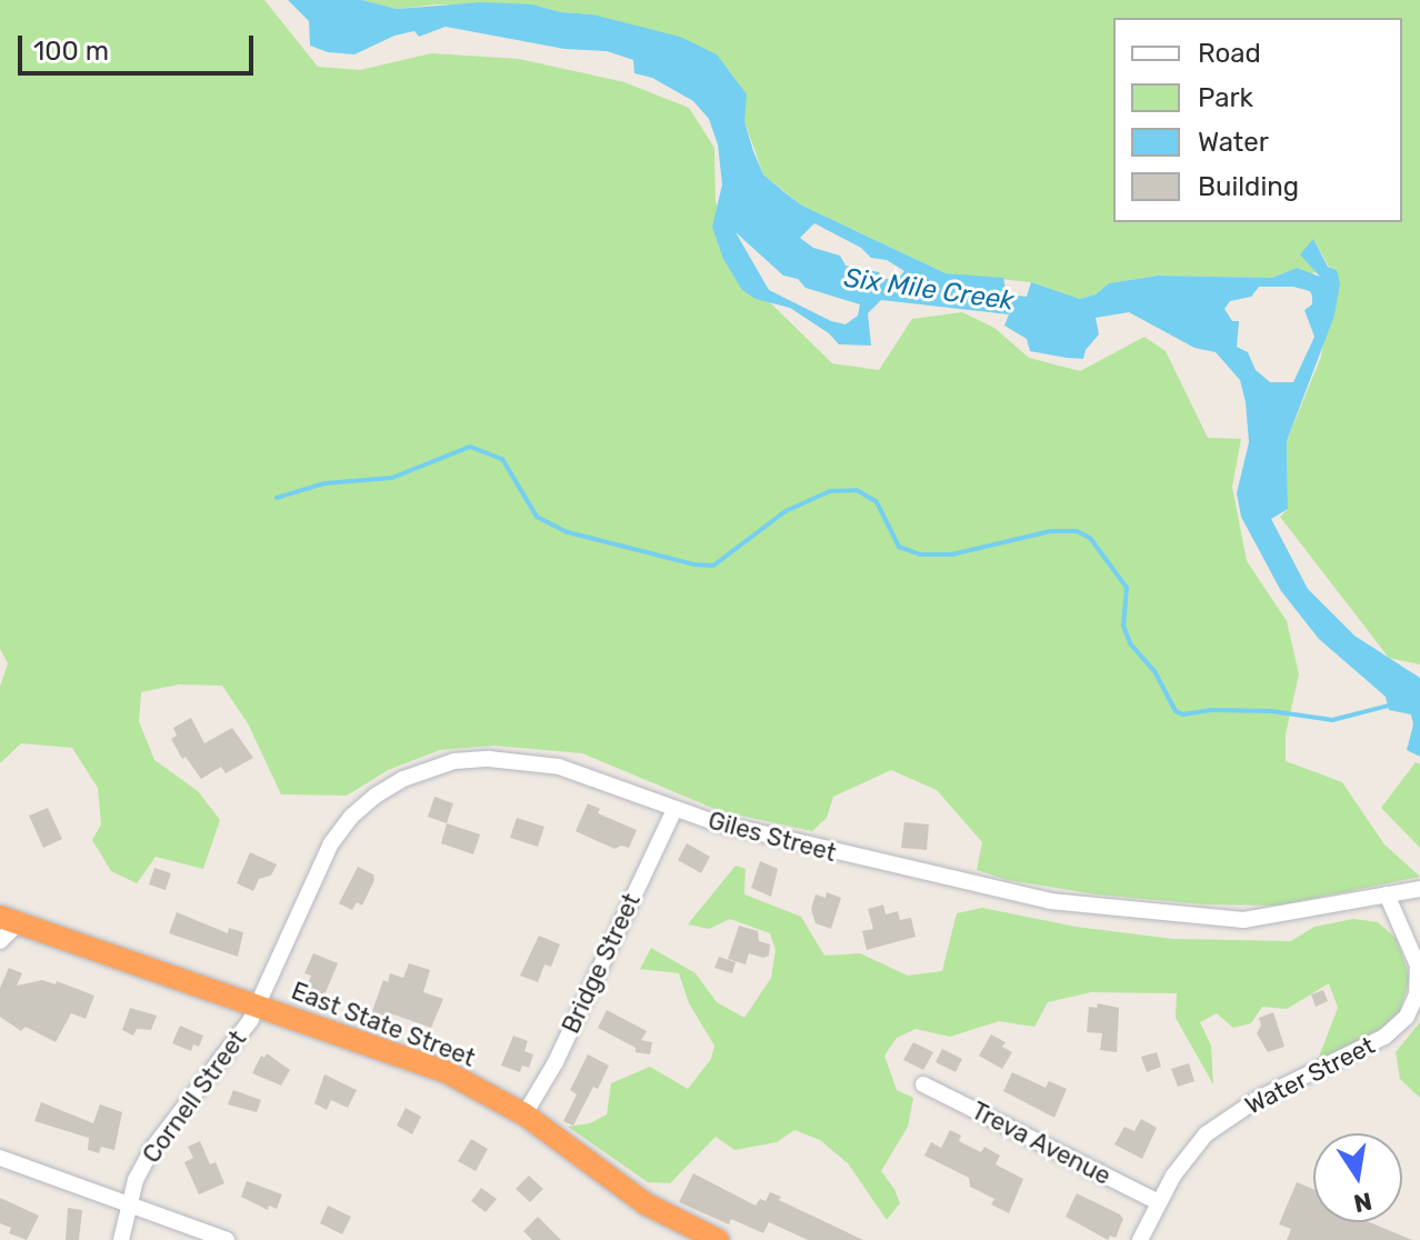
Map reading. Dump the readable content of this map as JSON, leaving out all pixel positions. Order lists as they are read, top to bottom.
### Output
{
  "streets": {
    "highway": ["East State Street"],
    "street": [
      "Giles Street",
      "Bridge Street",
      "Water Street",
      "Cornell Street",
      "Treva Avenue"
    ]
  },
  "crossings": [
    ["Giles Street", "Bridge Street"],
    ["Giles Street", "East State Street"],
    ["Giles Street", "Water Street"],
    ["Giles Street", "Cornell Street"],
    ["Bridge Street", "East State Street"],
    ["East State Street", "Cornell Street"],
    ["Water Street", "Treva Avenue"]
  ],
  "water": ["Six Mile Creek"],
  "legend": [
    "Road",
    "Park",
    "Water",
    "Building"
  ],
  "scale_bar": "100 m",
  "north": "bottom"
}
